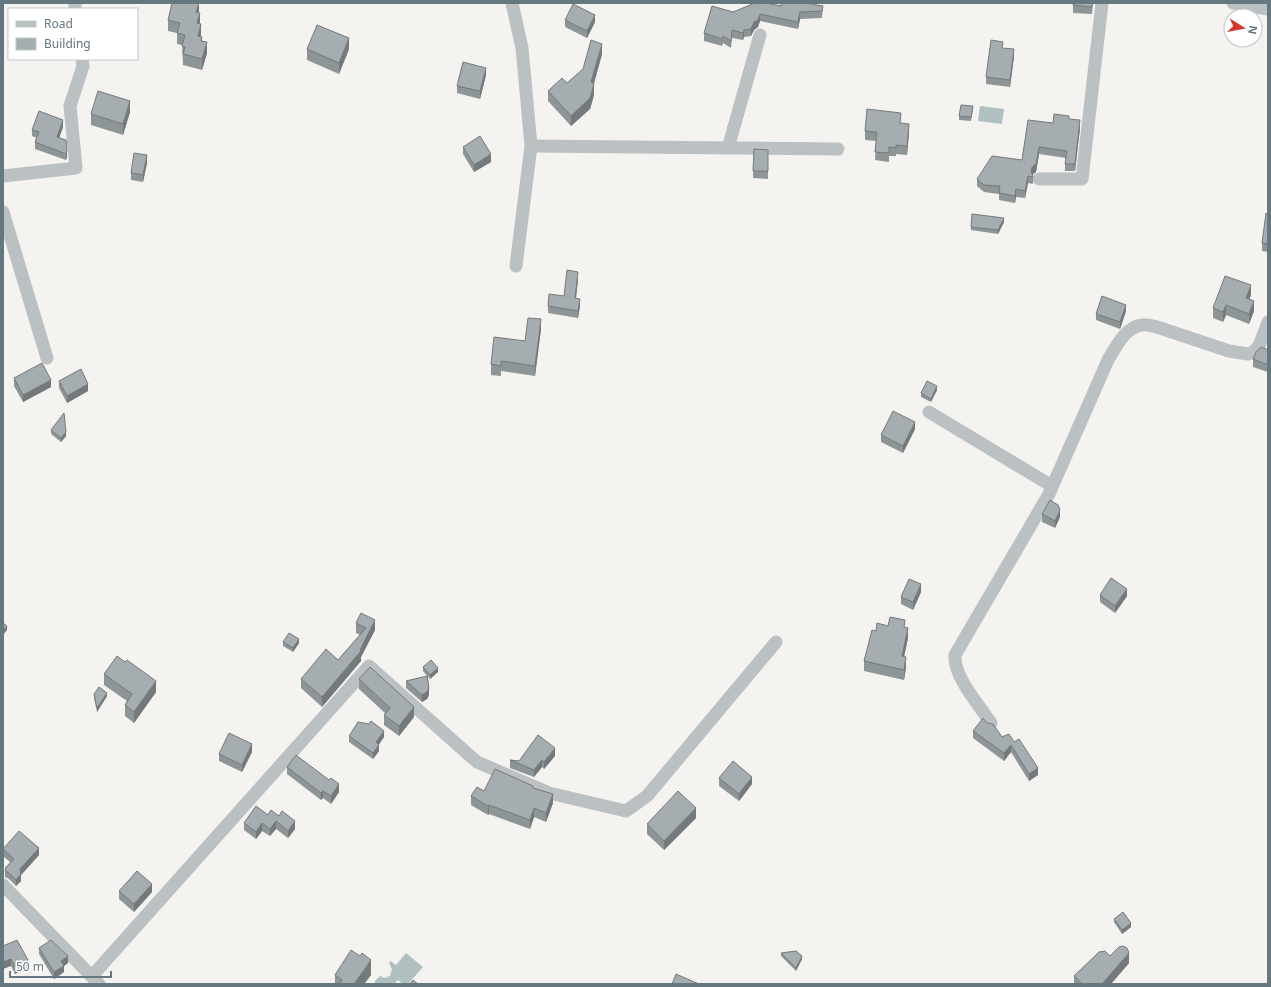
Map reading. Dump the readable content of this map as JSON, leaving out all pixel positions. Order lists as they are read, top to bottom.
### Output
{
  "legend": ["Road", "Building"],
  "scale_bar": "50 m",
  "north": "right"
}
